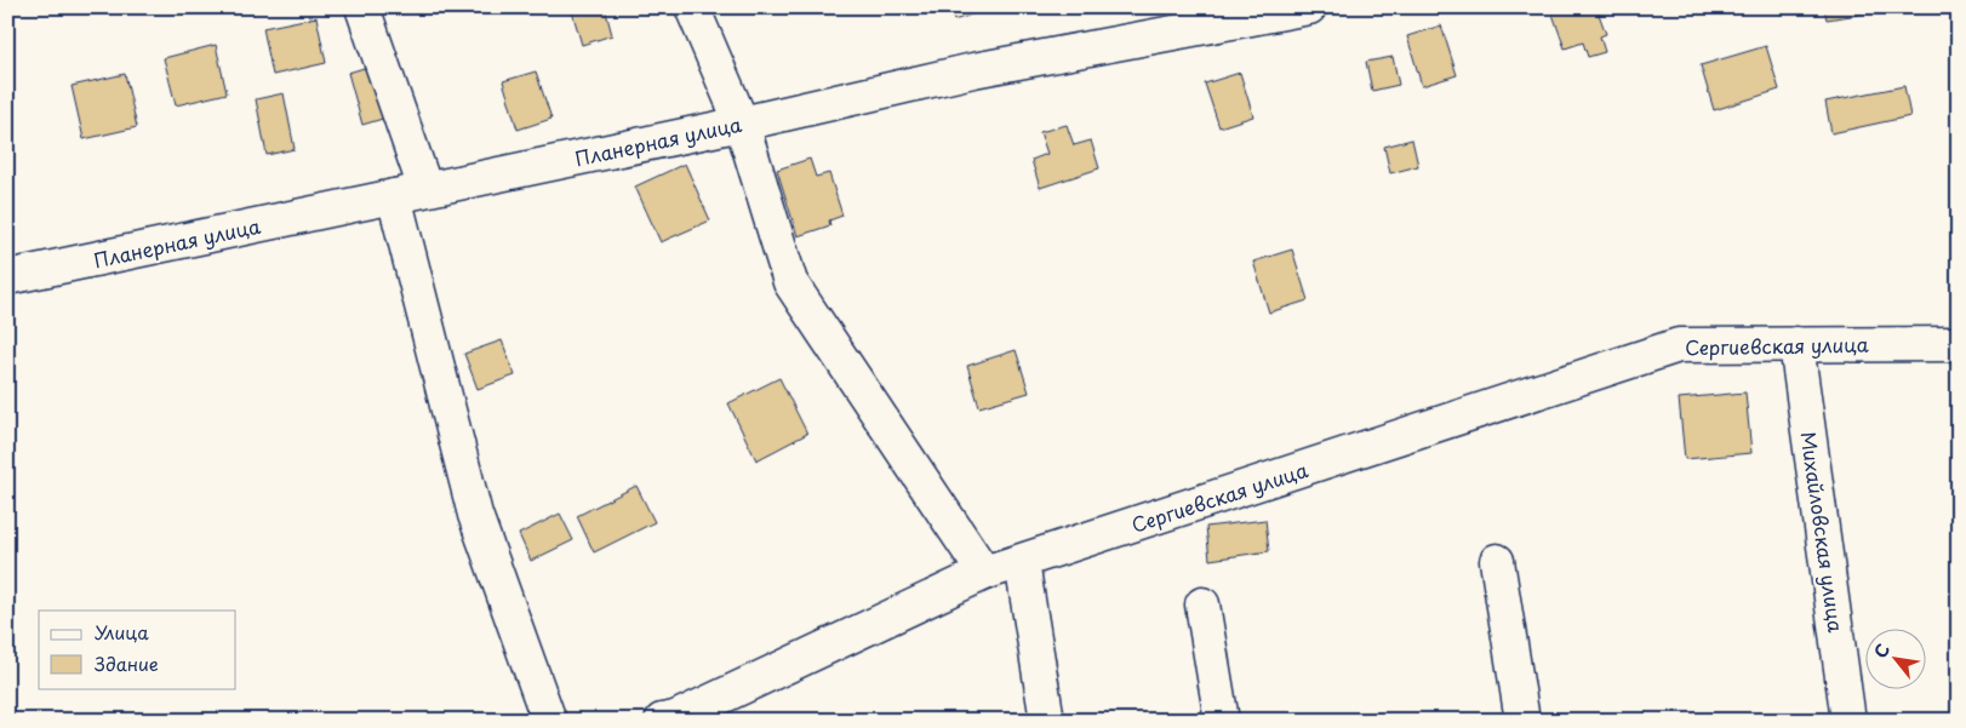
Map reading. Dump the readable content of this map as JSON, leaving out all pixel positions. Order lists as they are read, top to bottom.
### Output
{
  "streets": {
    "street": ["Планерная улица", "Сергиевская улица", "Михайловская улица"]
  },
  "crossings": [
    ["Сергиевская улица", "Михайловская улица"]
  ],
  "legend": ["Улица", "Здание"],
  "north": "top left"
}
